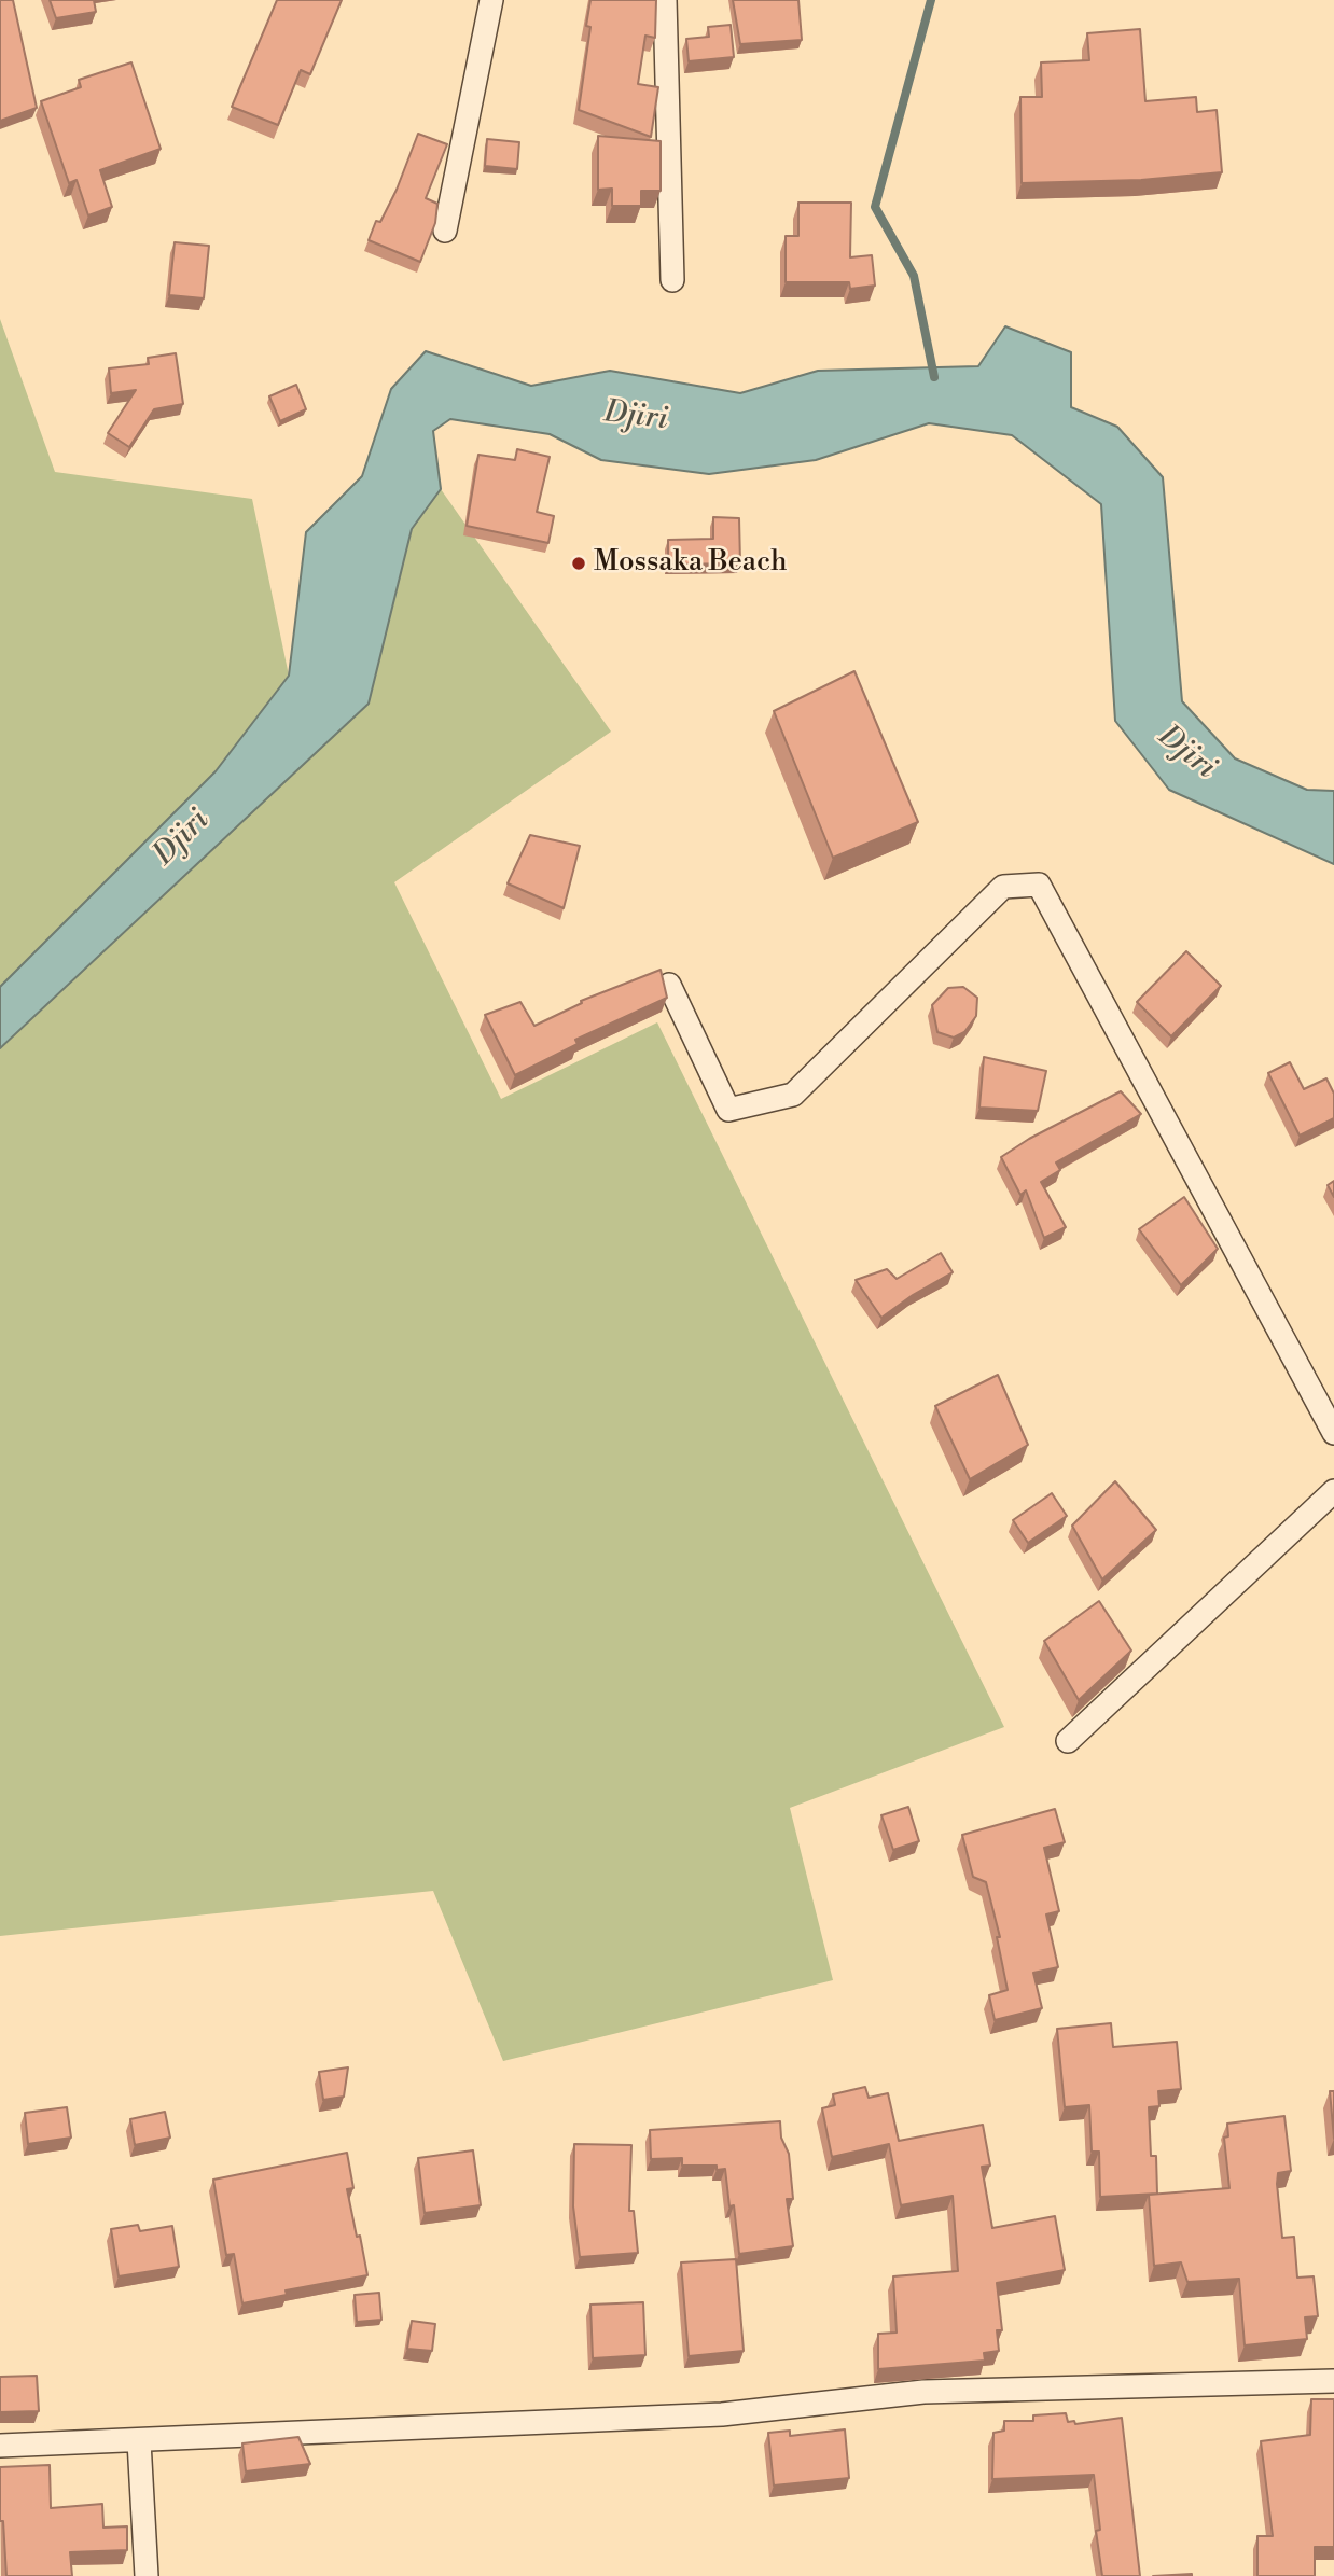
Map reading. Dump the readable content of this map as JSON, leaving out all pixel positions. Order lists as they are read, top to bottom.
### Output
{
  "water": ["Djiri"],
  "places": ["Mossaka Beach"]
}
